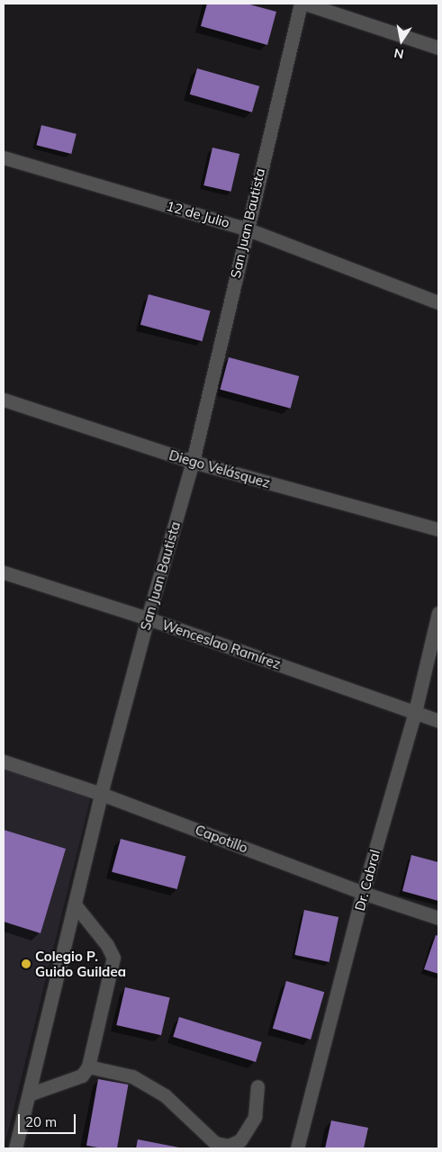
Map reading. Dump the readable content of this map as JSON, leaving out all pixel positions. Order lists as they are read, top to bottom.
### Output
{
  "streets": {
    "street": [
      "12 de Julio",
      "San Juan Bautista",
      "Diego Velásquez",
      "Wenceslao Ramírez",
      "Capotillo",
      "Dr. Cabral"
    ]
  },
  "crossings": [
    ["12 de Julio", "San Juan Bautista"],
    ["San Juan Bautista", "Diego Velásquez"],
    ["San Juan Bautista", "Wenceslao Ramírez"],
    ["San Juan Bautista", "Capotillo"],
    ["Wenceslao Ramírez", "Dr. Cabral"],
    ["Capotillo", "Dr. Cabral"]
  ],
  "places": ["Colegio P. Guido Guildea"],
  "scale_bar": "20 m",
  "north": "bottom"
}
